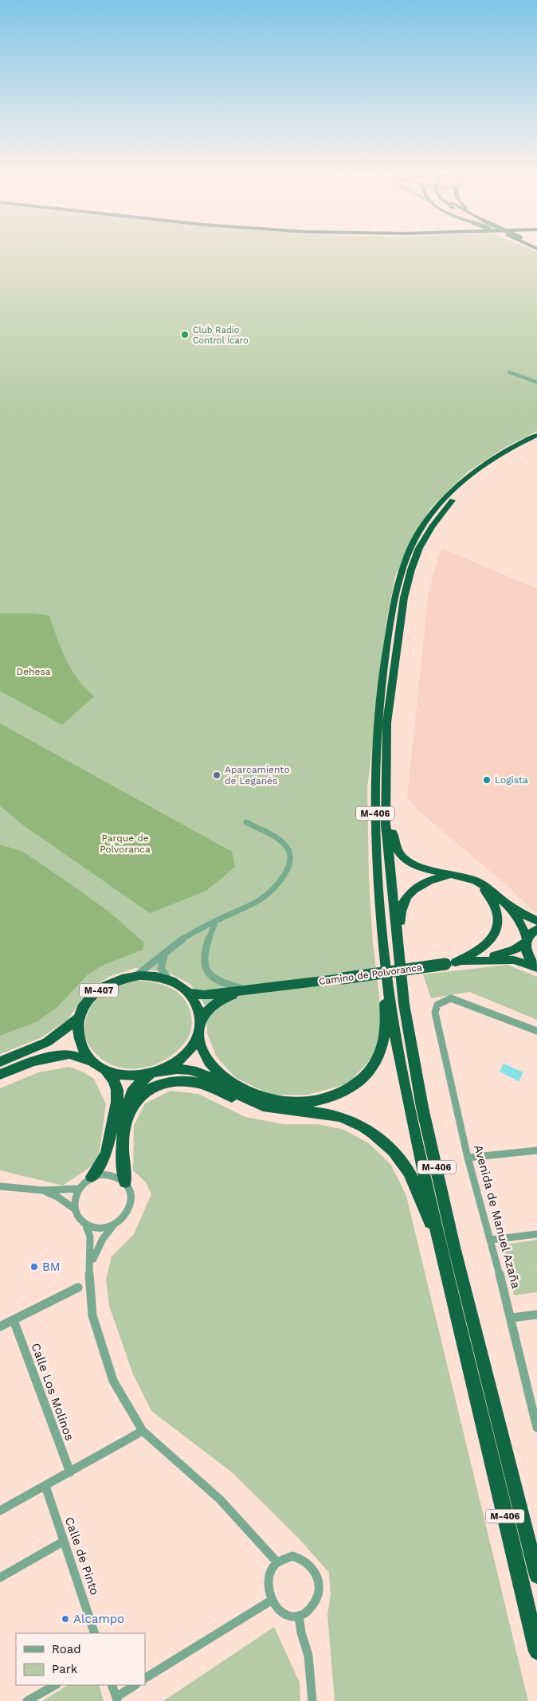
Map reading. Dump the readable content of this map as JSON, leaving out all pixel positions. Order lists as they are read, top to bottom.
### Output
{
  "streets": {
    "highway": ["M-406", "Camino de Polvoranca", "M-407"],
    "street": ["Avenida de Manuel Azaña", "Calle Los Molinos", "Calle de Pinto"]
  },
  "crossings": [
    ["M-406", "Camino de Polvoranca"],
    ["M-406", "M-407"],
    ["Camino de Polvoranca", "M-407"]
  ],
  "parks": ["Dehesa", "Parque de Polvoranca"],
  "places": [
    "Club Radio Control Ícaro",
    "Aparcamiento de Leganés",
    "Logista",
    "BM",
    "Alcampo"
  ],
  "legend": ["Road", "Park"]
}
